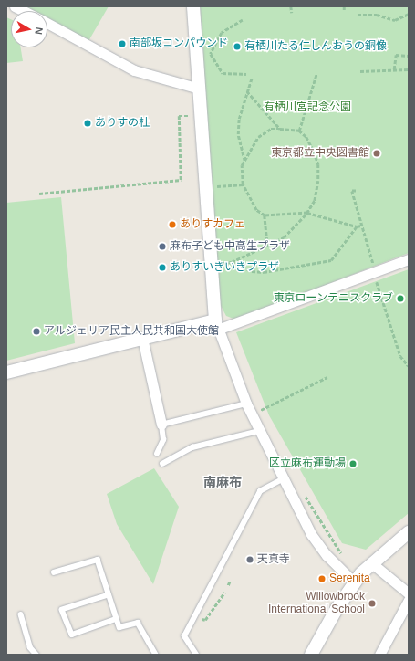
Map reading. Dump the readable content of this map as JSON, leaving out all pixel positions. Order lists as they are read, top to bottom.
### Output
{
  "districts": ["南麻布"],
  "parks": ["有栖川宮記念公園"],
  "places": [
    "南部坂コンパウンド",
    "有栖川たる仁しんおうの銅像",
    "ありすの杜",
    "東京都立中央図書館",
    "ありすカフェ",
    "麻布子ども中高生プラザ",
    "ありすいきいきプラザ",
    "東京ローンテニスクラブ",
    "アルジェリア民主人民共和国大使館",
    "区立麻布運動場",
    "天真寺",
    "Serenita",
    "Willowbrook International School"
  ],
  "north": "right"
}
